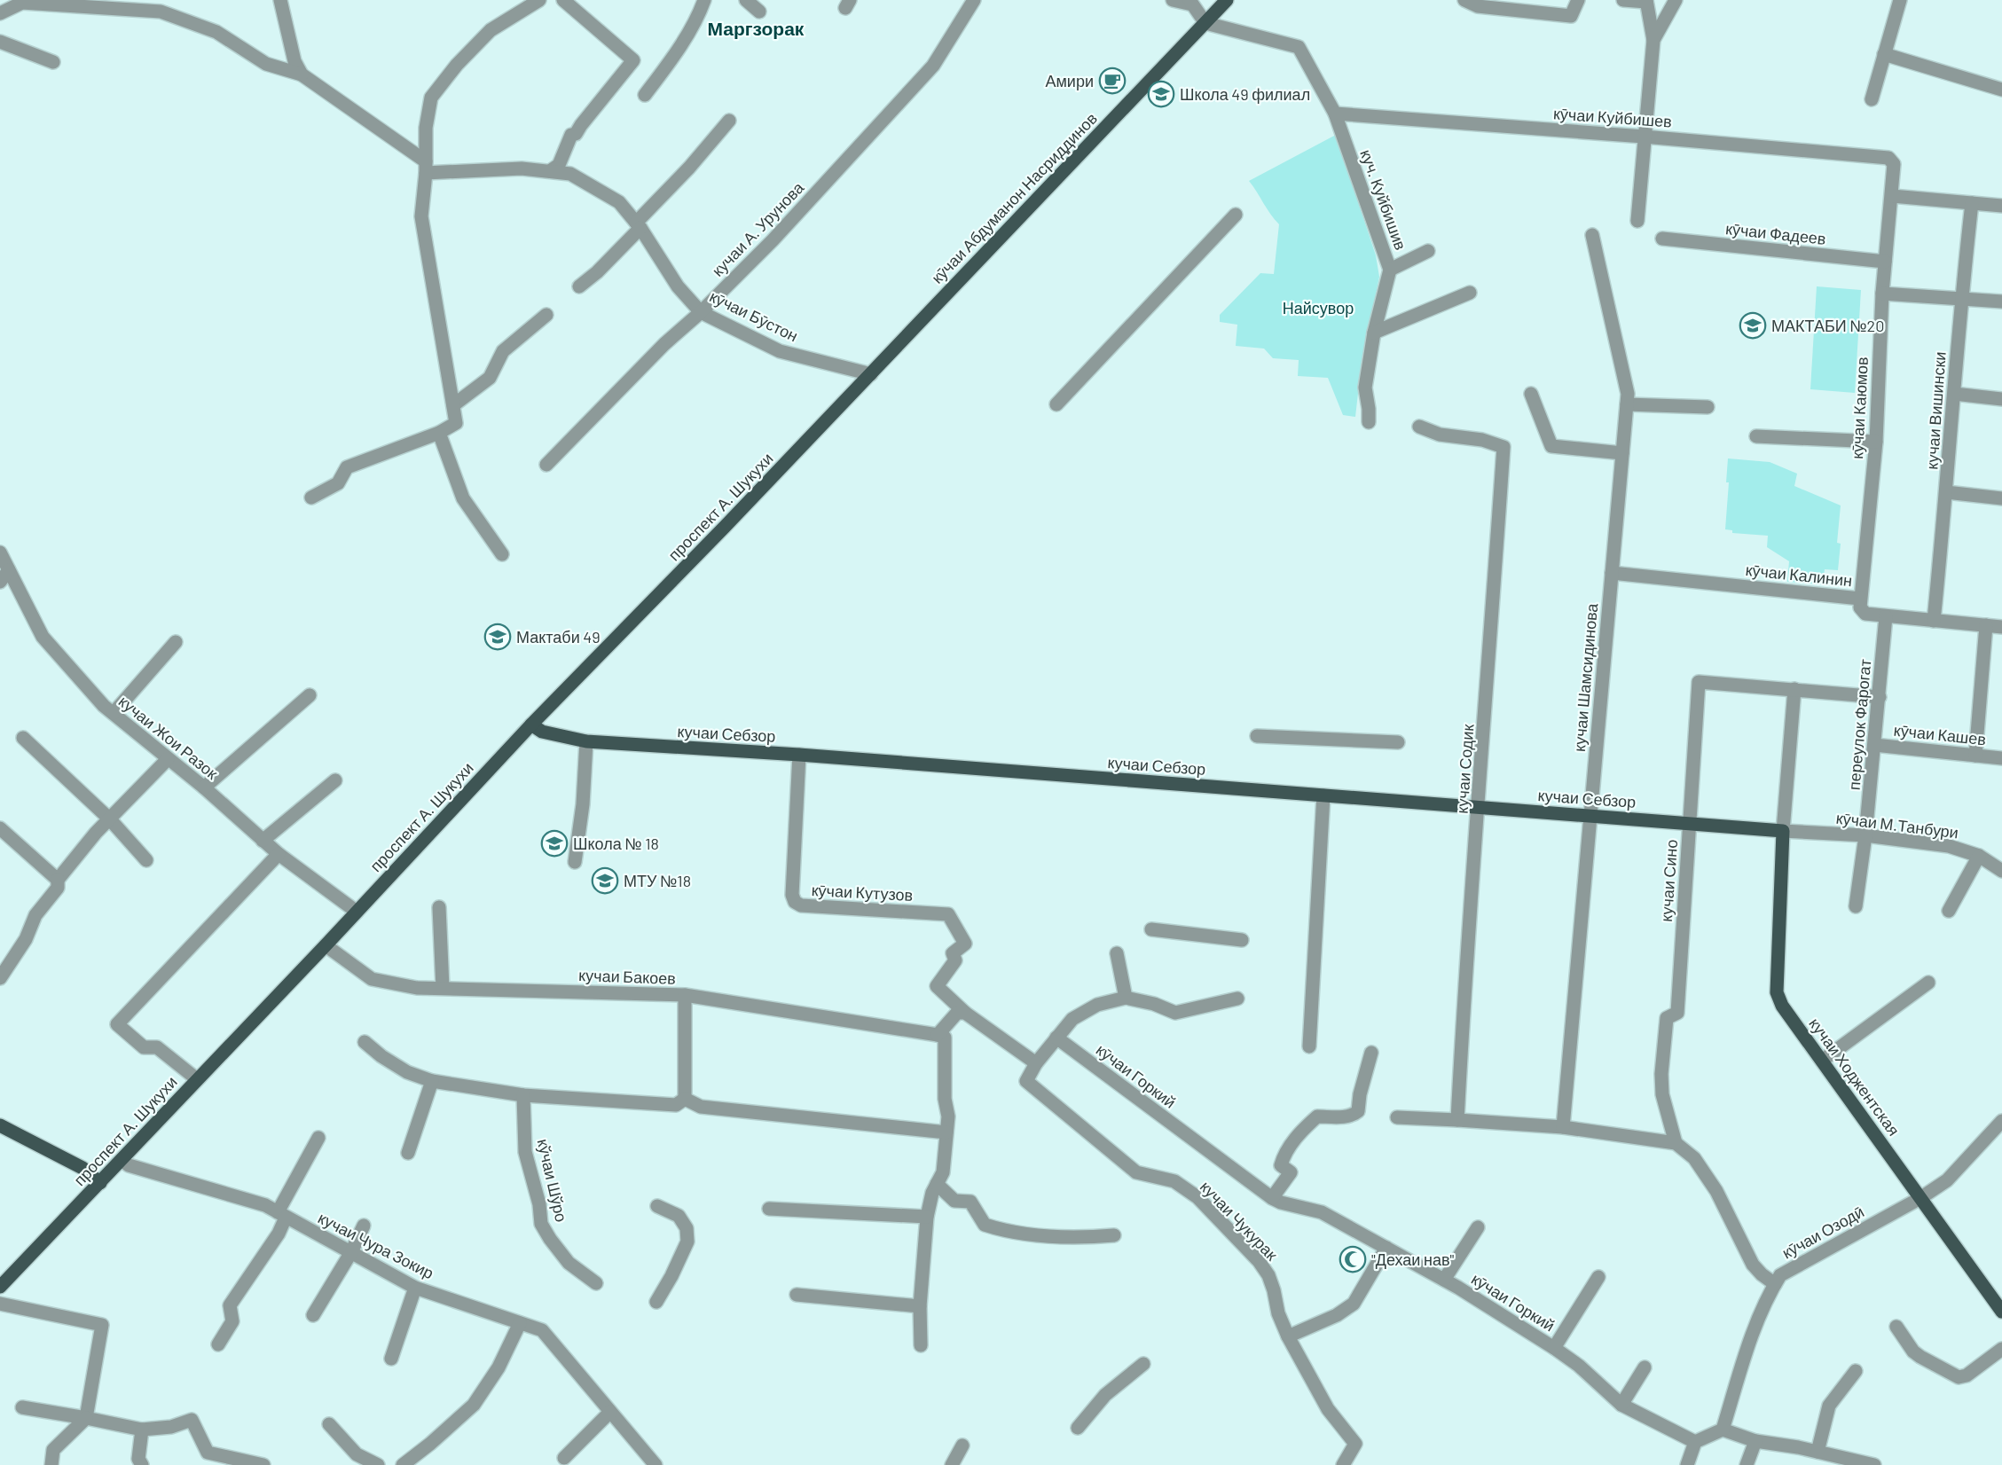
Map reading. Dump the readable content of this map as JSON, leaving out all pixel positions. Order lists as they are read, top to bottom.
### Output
{
  "streets": {
    "main road": [
      "кӯчаи Абдуманон Насриддинов",
      "проспект А. Шукухи",
      "кучаи Себзор",
      "кучаи Ходжентская"
    ],
    "street": [
      "кӯчаи Куйбишев",
      "куч. Куйбишив",
      "кучаи А. Урунова",
      "кӯчаи Фадеев",
      "кӯчаи Бӯстон",
      "кӯчаи Каюмов",
      "кучаи Вишински",
      "кӯчаи Калинин",
      "кучаи Шамсидинова",
      "переулок Фарогат",
      "кӯчаи Кашев",
      "кучаи Жои Разок",
      "кучаи Содик",
      "кӯчаи М.Танбури",
      "кучаи Сино",
      "кӯчаи Кутузов",
      "кучаи Бакоев",
      "кӯчаи Горкий",
      "кўчаи Шўро",
      "кучаи Чукурак",
      "кӯчаи Озодӣ",
      "кучаи Чура Зокир"
    ]
  },
  "crossings": [
    ["кӯчаи Куйбишев", "куч. Куйбишив"],
    ["кӯчаи Куйбишев", "кӯчаи Каюмов"],
    ["кӯчаи Абдуманон Насриддинов", "куч. Куйбишив"],
    ["кӯчаи Абдуманон Насриддинов", "кӯчаи Бӯстон"],
    ["кӯчаи Абдуманон Насриддинов", "проспект А. Шукухи"],
    ["кучаи А. Урунова", "кӯчаи Бӯстон"],
    ["кӯчаи Фадеев", "кӯчаи Каюмов"],
    ["кӯчаи Бӯстон", "проспект А. Шукухи"],
    ["кӯчаи Каюмов", "кӯчаи Калинин"],
    ["кучаи Вишински", "кӯчаи Калинин"],
    ["проспект А. Шукухи", "кучаи Себзор"],
    ["проспект А. Шукухи", "кучаи Жои Разок"],
    ["проспект А. Шукухи", "кучаи Бакоев"],
    ["проспект А. Шукухи", "кучаи Чура Зокир"],
    ["кӯчаи Калинин", "кучаи Шамсидинова"],
    ["кӯчаи Калинин", "переулок Фарогат"],
    ["кучаи Шамсидинова", "кучаи Себзор"],
    ["переулок Фарогат", "кӯчаи Кашев"],
    ["переулок Фарогат", "кӯчаи М.Танбури"],
    ["кучаи Себзор", "кучаи Содик"],
    ["кучаи Себзор", "кӯчаи М.Танбури"],
    ["кучаи Себзор", "кучаи Сино"],
    ["кучаи Себзор", "кӯчаи Кутузов"],
    ["кучаи Себзор", "кучаи Ходжентская"],
    ["кӯчаи М.Танбури", "кучаи Ходжентская"],
    ["кучаи Ходжентская", "кӯчаи Озодӣ"]
  ],
  "districts": ["Маргзорак"],
  "parks": ["Найсувор"],
  "places": {
    "cafe": ["Амири"],
    "school or university": [
      "Школа 49 филиал",
      "МАКТАБИ №20",
      "Мактаби 49",
      "Школа № 18",
      "МТУ №18"
    ],
    "mosque": ["\"Дехаи нав\""]
  }
}
